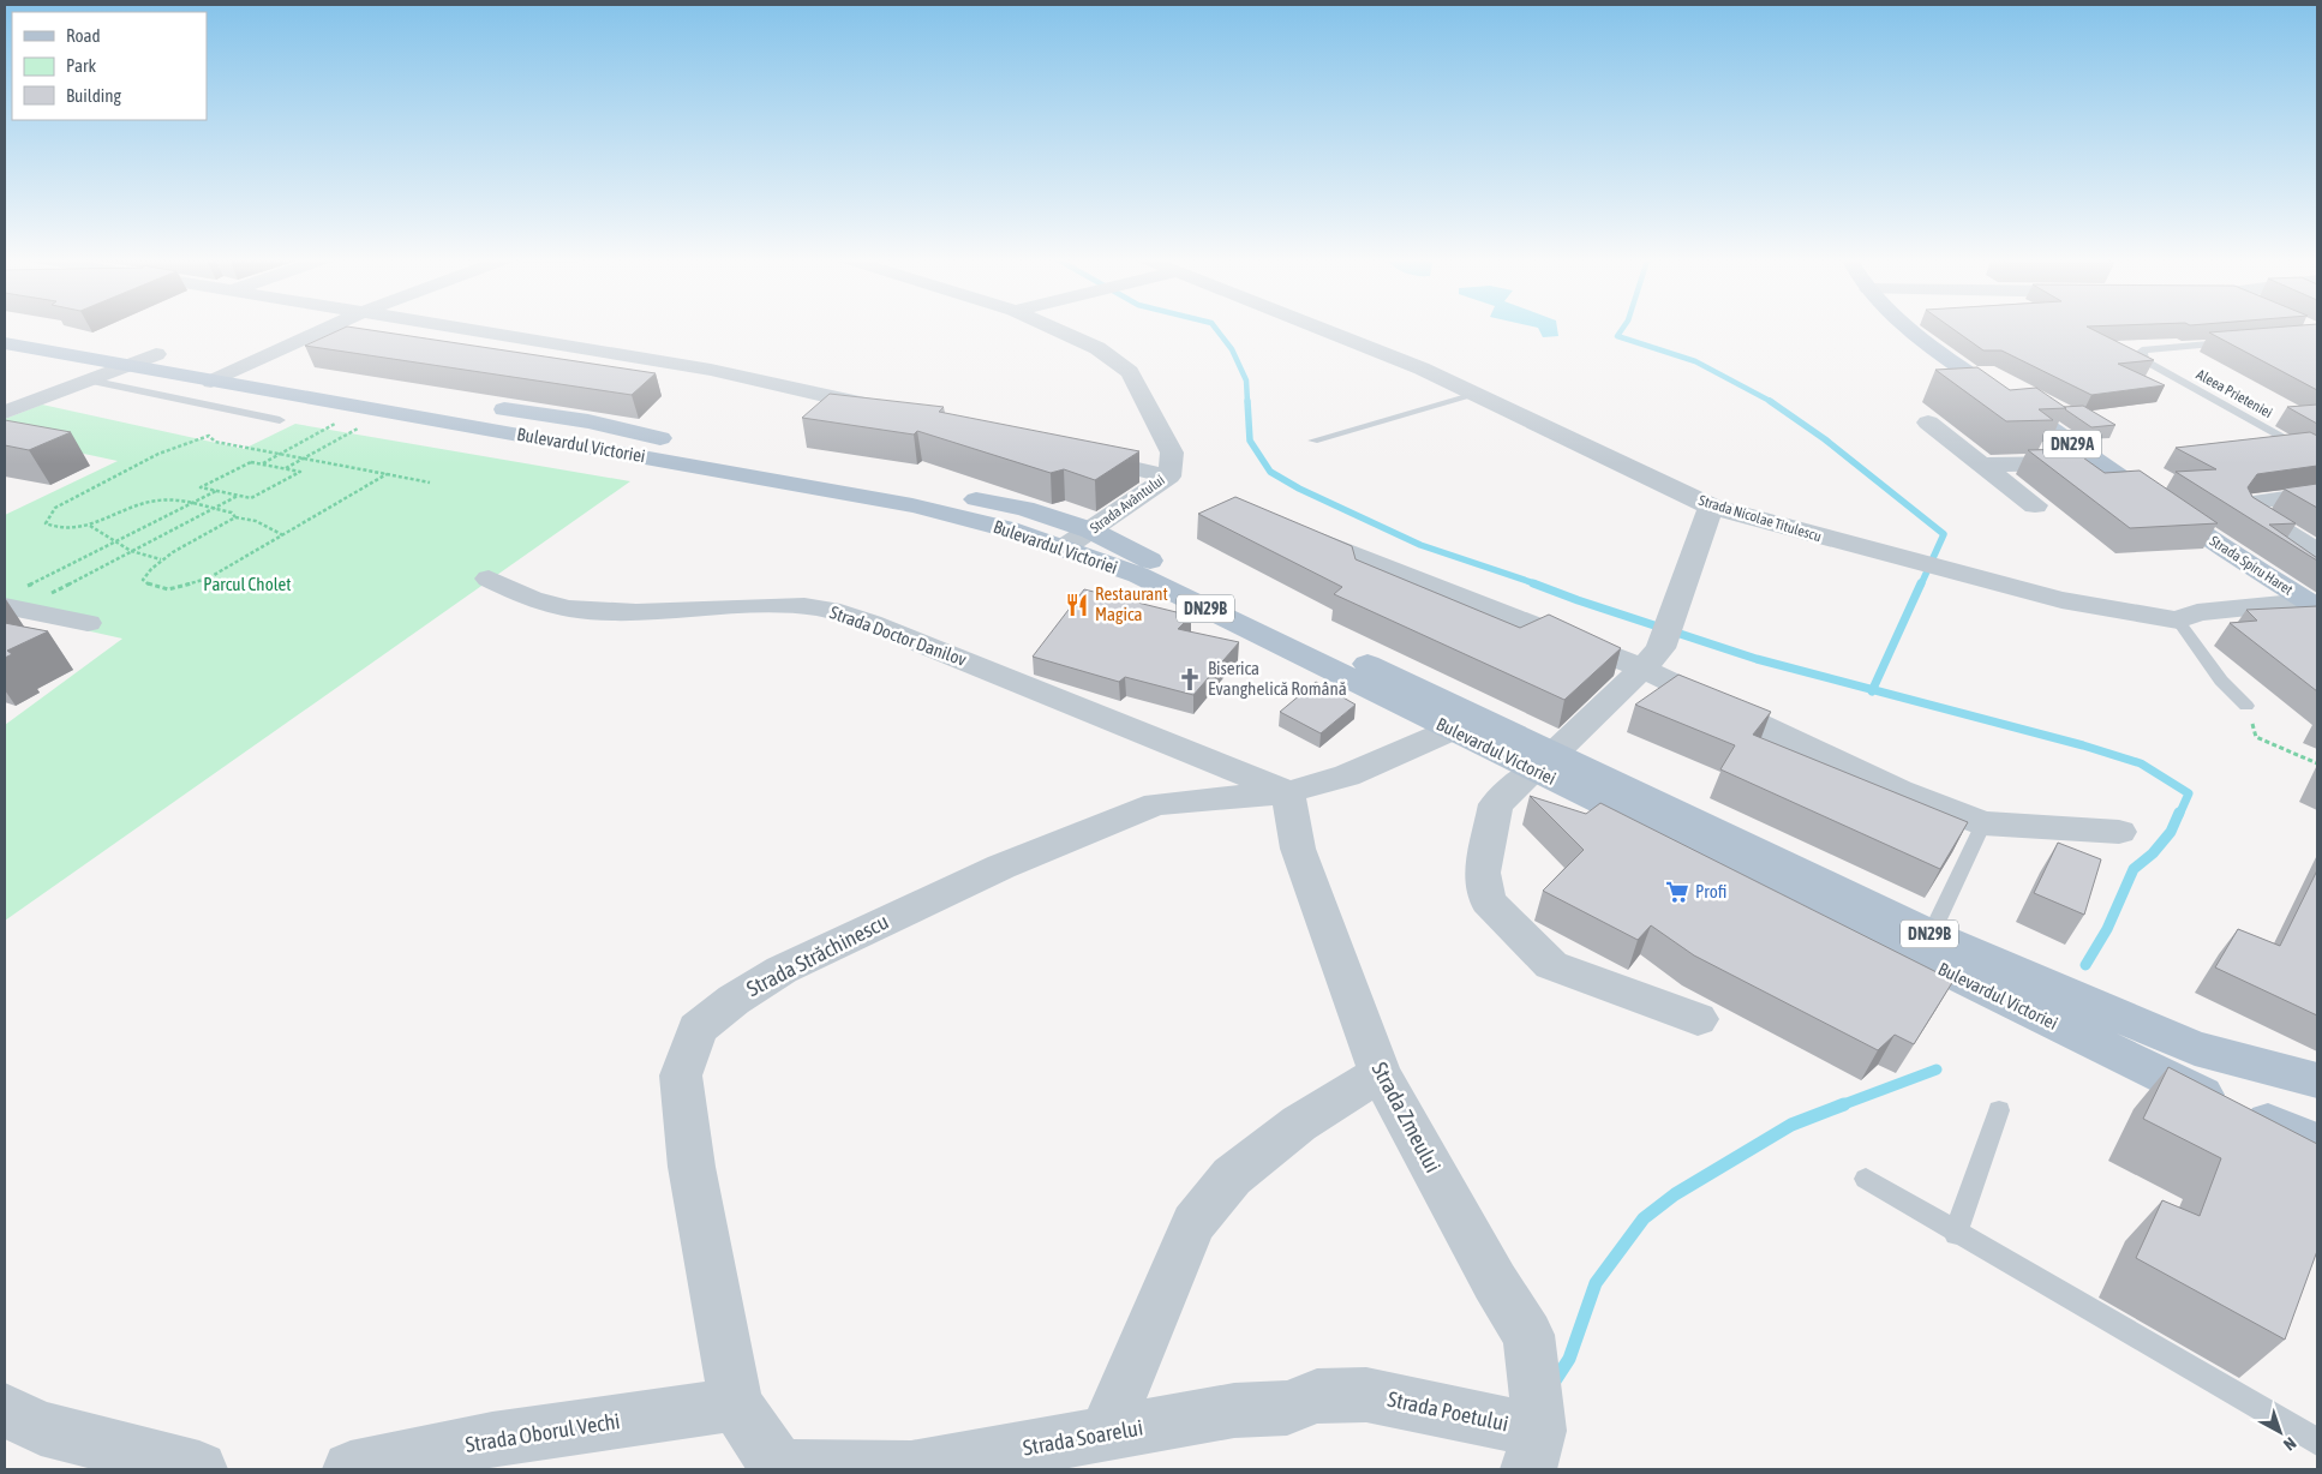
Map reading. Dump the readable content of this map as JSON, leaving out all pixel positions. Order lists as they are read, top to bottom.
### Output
{
  "streets": {
    "main road": [
      "DN29A",
      "Bulevardul Victoriei",
      "Strada Spiru Haret",
      "DN29B"
    ],
    "street": [
      "Strada Avântului",
      "Strada Nicolae Titulescu",
      "Strada Doctor Danilov",
      "Strada Străchinescu",
      "Strada Zmeului",
      "Strada Poetului",
      "Strada Oborul Vechi",
      "Strada Soarelui"
    ],
    "lane": ["Aleea Prieteniei"]
  },
  "crossings": [
    ["Bulevardul Victoriei", "Strada Avântului"],
    ["Bulevardul Victoriei", "Strada Străchinescu"],
    ["Strada Nicolae Titulescu", "Strada Spiru Haret"],
    ["Strada Doctor Danilov", "Strada Străchinescu"],
    ["Strada Doctor Danilov", "Strada Zmeului"],
    ["Strada Străchinescu", "Strada Zmeului"],
    ["Strada Străchinescu", "Strada Oborul Vechi"],
    ["Strada Străchinescu", "Strada Soarelui"],
    ["Strada Zmeului", "Strada Poetului"],
    ["Strada Poetului", "Strada Soarelui"]
  ],
  "parks": ["Parcul Cholet"],
  "places": {
    "restaurant": ["Restaurant Magica"],
    "church": ["Biserica Evanghelică Română"],
    "supermarket": ["Profi"]
  },
  "legend": ["Road", "Park", "Building"],
  "north": "bottom right"
}
